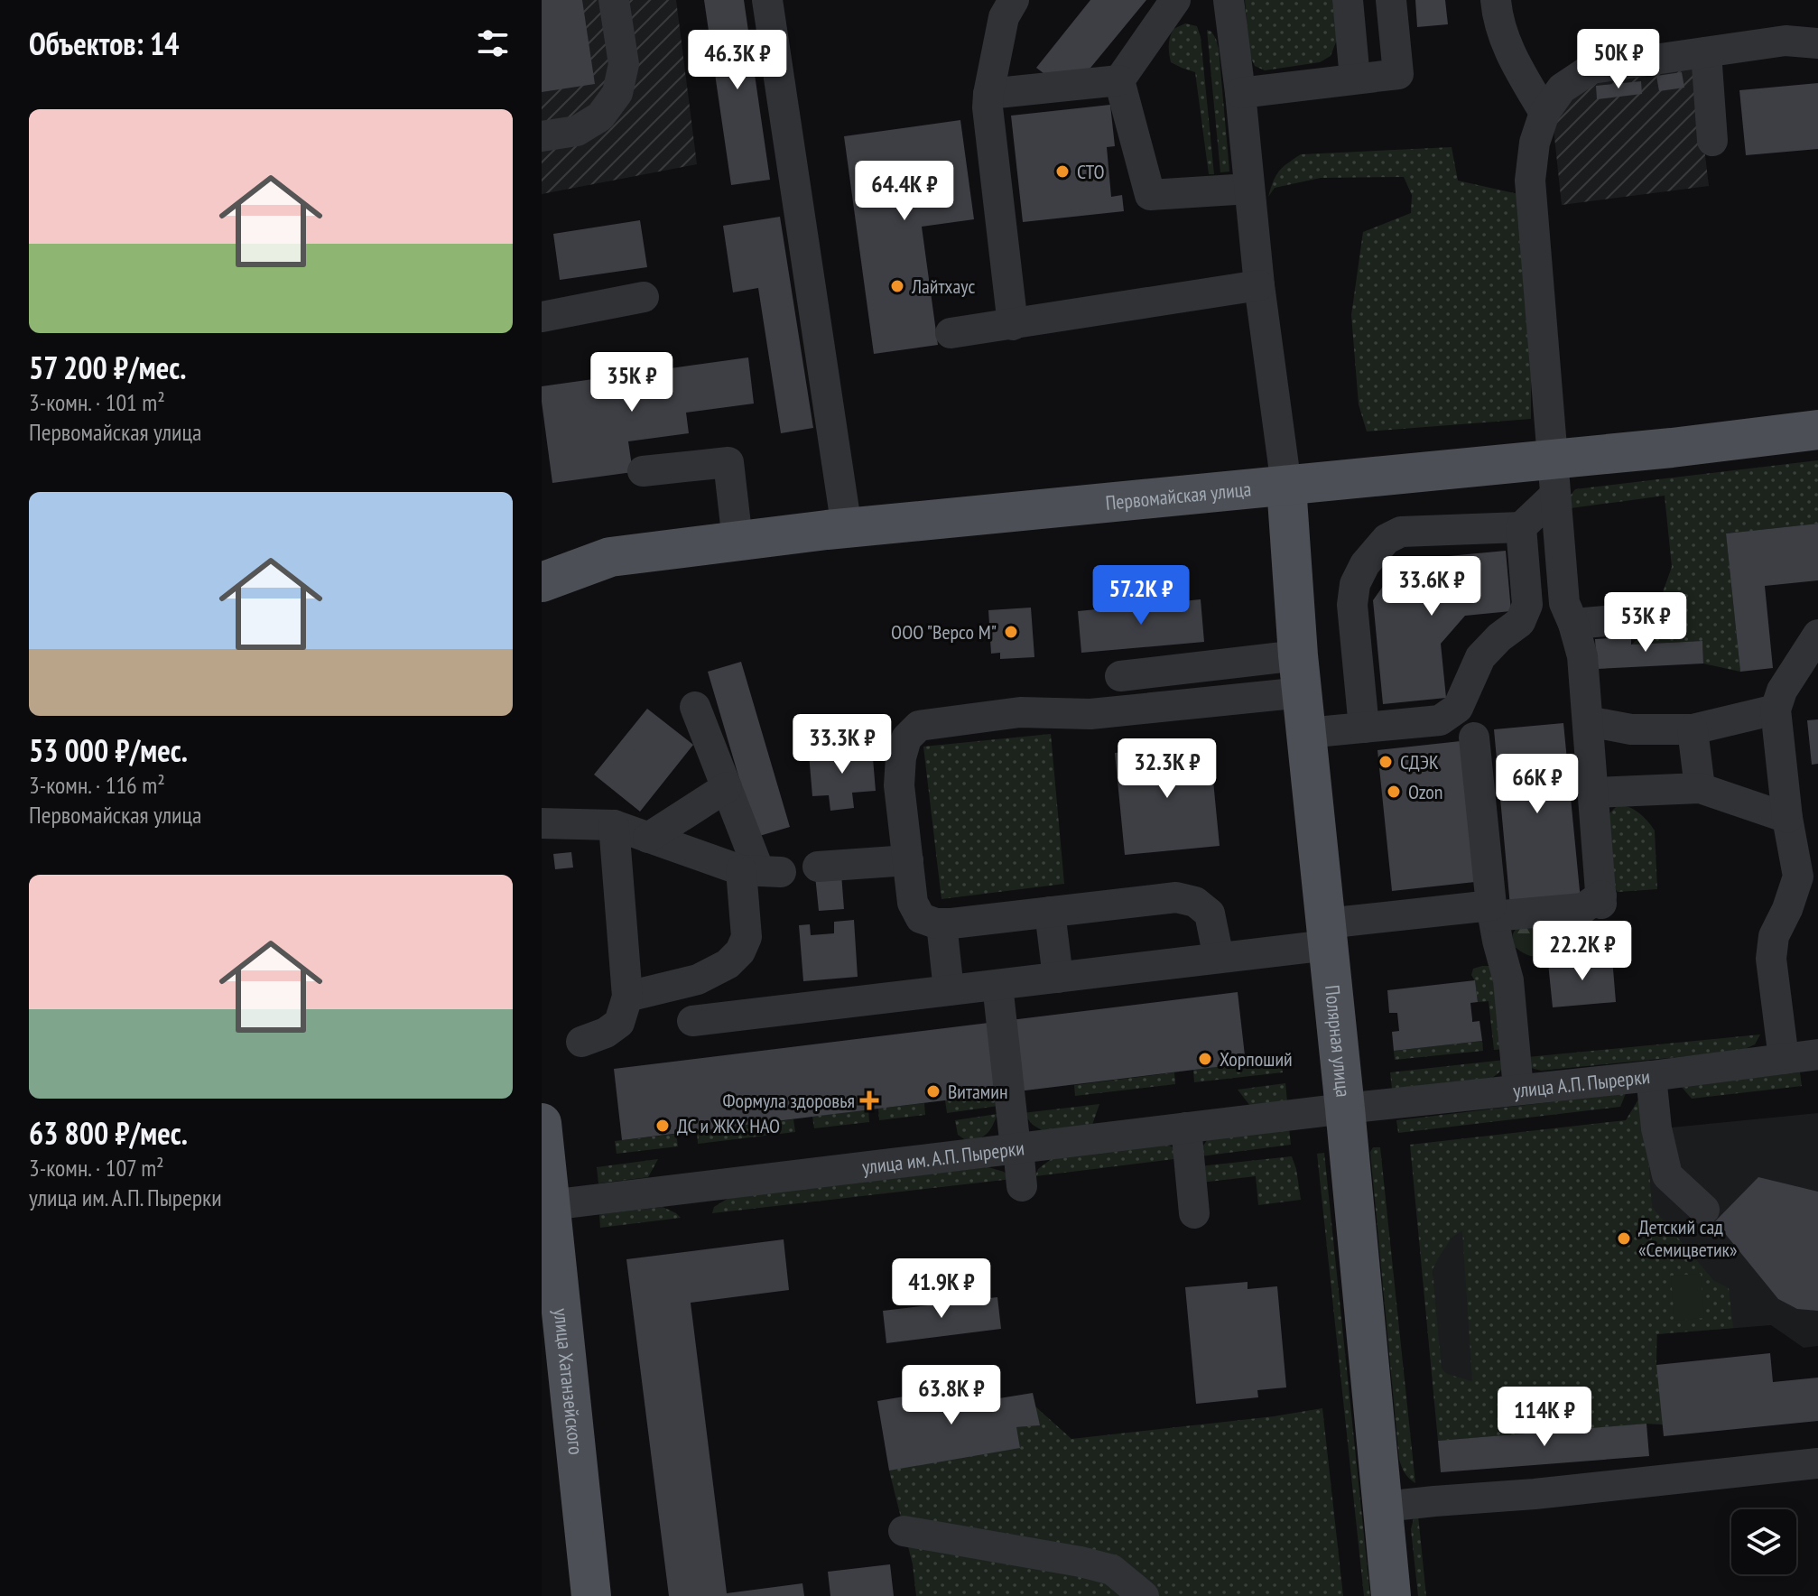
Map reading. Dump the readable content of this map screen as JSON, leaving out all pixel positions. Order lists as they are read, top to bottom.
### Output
{
  "streets": {
    "main road": ["Первомайская улица", "Полярная улица", "улица Хатанзейского"],
    "street": ["улица А.П. Пырерки", "улица им. А.П. Пырерки"]
  },
  "crossings": [
    ["Первомайская улица", "Полярная улица"],
    ["Полярная улица", "улица А.П. Пырерки"],
    ["Полярная улица", "улица им. А.П. Пырерки"],
    ["улица А.П. Пырерки", "улица им. А.П. Пырерки"],
    ["улица им. А.П. Пырерки", "улица Хатанзейского"]
  ],
  "places": {
    "other": [
      "СТО",
      "Лайтхаус",
      "ООО \"Версо М\"",
      "СДЭК",
      "Ozon",
      "Хорпоший",
      "Витамин",
      "ДС и ЖКХ НАО",
      "Детский сад «Семицветик»"
    ],
    "health": ["Формула здоровья"]
  },
  "page": {
    "heading": "Объектов: 14",
    "price": [
      "50K ₽",
      "46.3K ₽",
      "64.4K ₽",
      "35K ₽",
      "33.6K ₽",
      "57.2K ₽",
      "53K ₽",
      "33.3K ₽",
      "32.3K ₽",
      "66K ₽",
      "22.2K ₽",
      "41.9K ₽",
      "63.8K ₽",
      "114K ₽"
    ],
    "list": [
      {
        "name": "57 200 ₽/мес.",
        "note": "3-комн. · 101 m² · Первомайская улица"
      },
      {
        "name": "53 000 ₽/мес.",
        "note": "3-комн. · 116 m² · Первомайская улица"
      },
      {
        "name": "63 800 ₽/мес.",
        "note": "3-комн. · 107 m² · улица им. А.П. Пырерки"
      }
    ]
  }
}
